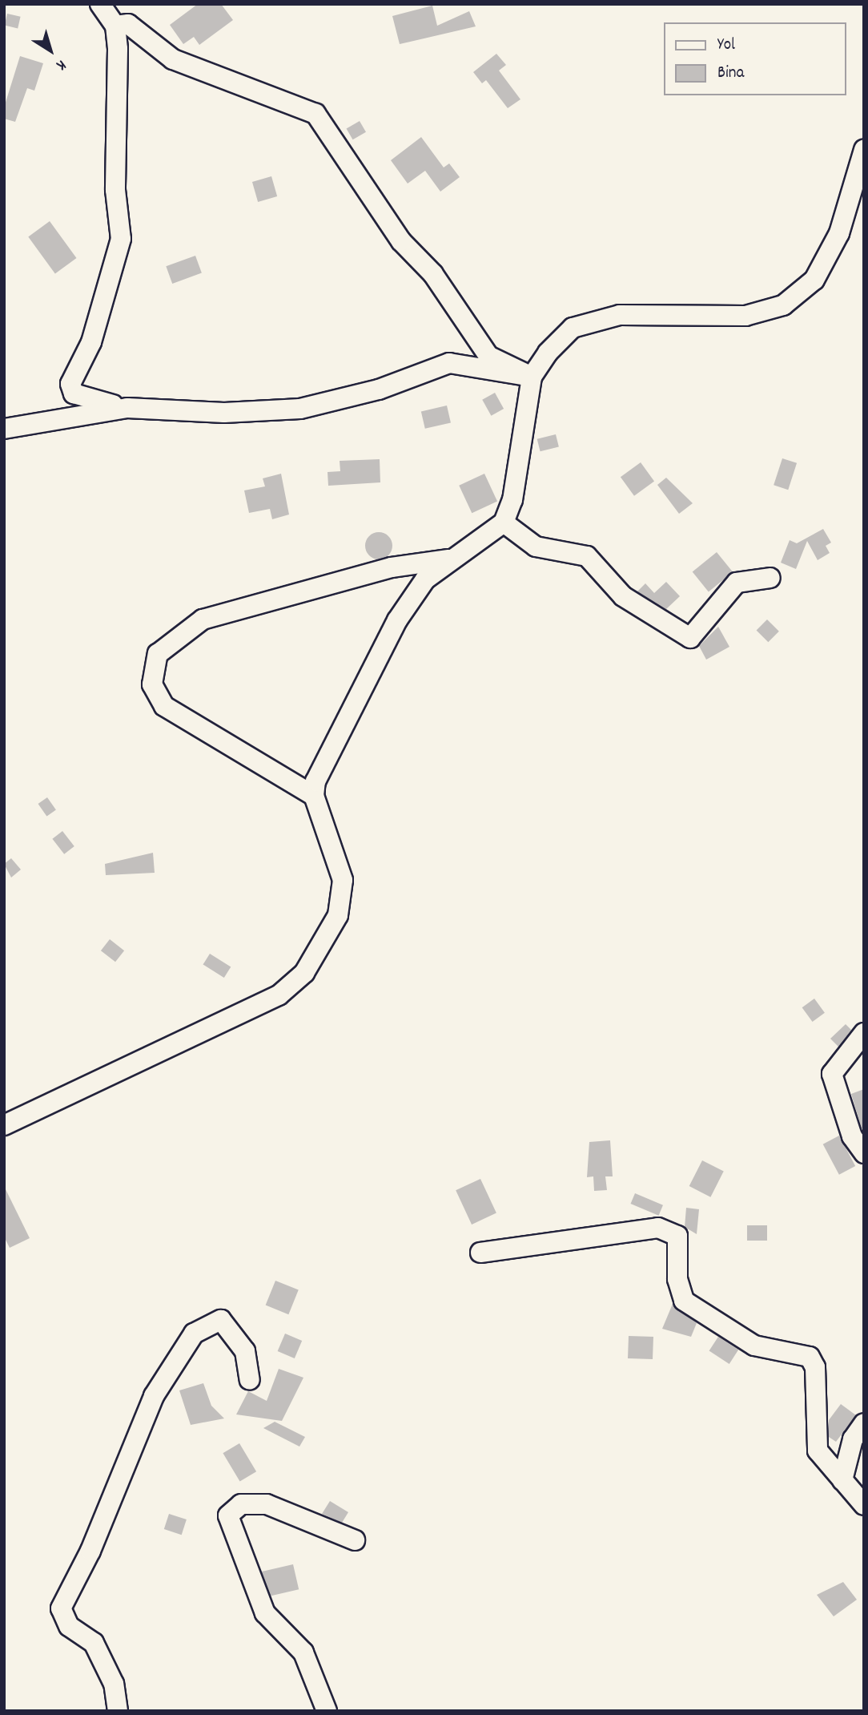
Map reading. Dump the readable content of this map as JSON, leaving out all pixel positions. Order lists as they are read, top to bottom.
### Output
{
  "legend": ["Yol", "Bina"],
  "north": "bottom right"
}
